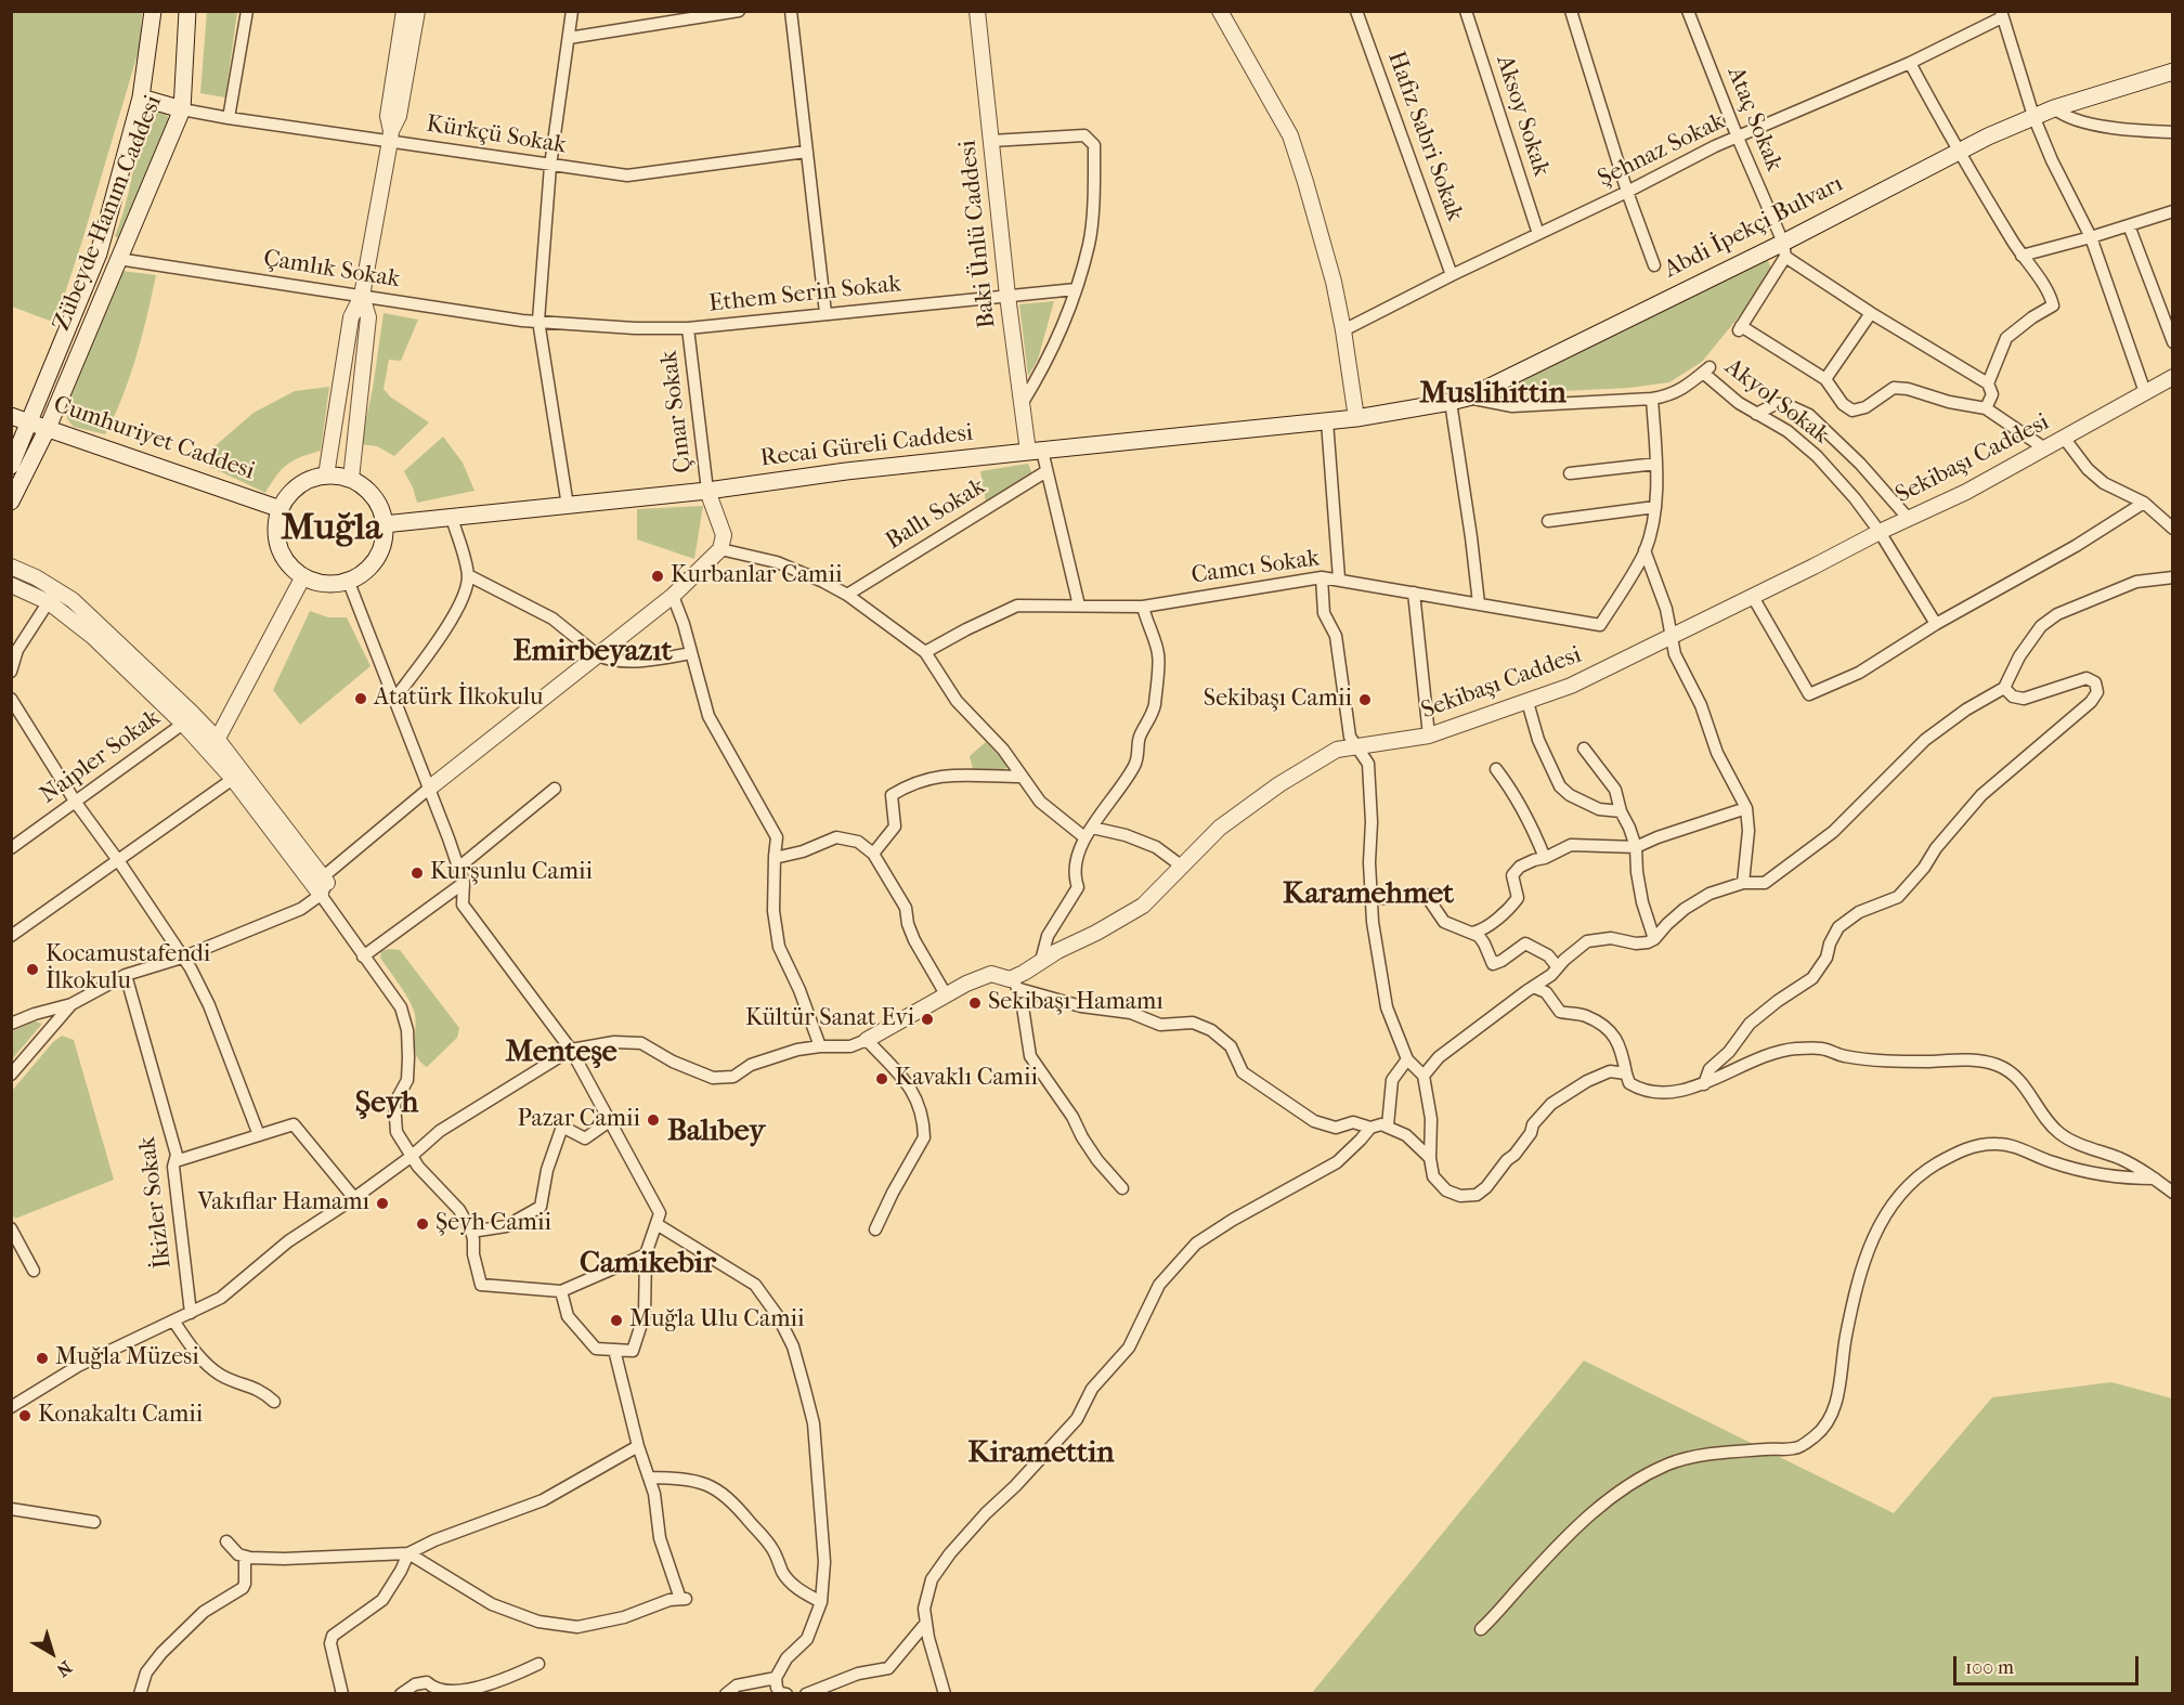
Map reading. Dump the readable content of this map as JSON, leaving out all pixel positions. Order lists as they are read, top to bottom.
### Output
{
  "streets": {
    "main road": [
      "Zübeyde Hanım Caddesi",
      "Abdi İpekçi Bulvarı",
      "Cumhuriyet Caddesi",
      "Recai Güreli Caddesi"
    ],
    "street": [
      "Aksoy Sokak",
      "Ataç Sokak",
      "Kürkçü Sokak",
      "Hafız Sabri Sokak",
      "Şehnaz Sokak",
      "Baki Ünlü Caddesi",
      "Çamlık Sokak",
      "Ethem Serin Sokak",
      "Akyol Sokak",
      "Çınar Sokak",
      "Sekibaşı Caddesi",
      "Ballı Sokak",
      "Camcı Sokak",
      "Naipler Sokak",
      "İkizler Sokak"
    ]
  },
  "crossings": [
    ["Aksoy Sokak", "Şehnaz Sokak"],
    ["Ataç Sokak", "Şehnaz Sokak"],
    ["Ataç Sokak", "Abdi İpekçi Bulvarı"],
    ["Kürkçü Sokak", "Zübeyde Hanım Caddesi"],
    ["Hafız Sabri Sokak", "Şehnaz Sokak"],
    ["Zübeyde Hanım Caddesi", "Çamlık Sokak"],
    ["Zübeyde Hanım Caddesi", "Cumhuriyet Caddesi"],
    ["Abdi İpekçi Bulvarı", "Recai Güreli Caddesi"],
    ["Baki Ünlü Caddesi", "Ethem Serin Sokak"],
    ["Baki Ünlü Caddesi", "Recai Güreli Caddesi"],
    ["Çamlık Sokak", "Ethem Serin Sokak"],
    ["Ethem Serin Sokak", "Çınar Sokak"],
    ["Akyol Sokak", "Sekibaşı Caddesi"],
    ["Çınar Sokak", "Recai Güreli Caddesi"],
    ["Cumhuriyet Caddesi", "Recai Güreli Caddesi"]
  ],
  "districts": [
    "Muslihittin",
    "Muğla",
    "Emirbeyazıt",
    "Karamehmet",
    "Menteşe",
    "Şeyh",
    "Balıbey",
    "Camikebir",
    "Kiramettin"
  ],
  "places": [
    "Kurbanlar Camii",
    "Atatürk İlkokulu",
    "Sekibaşı Camii",
    "Kurşunlu Camii",
    "Kocamustafendi İlkokulu",
    "Sekibaşı Hamamı",
    "Kültür Sanat Evi",
    "Kavaklı Camii",
    "Pazar Camii",
    "Vakıflar Hamamı",
    "Şeyh Camii",
    "Muğla Ulu Camii",
    "Muğla Müzesi",
    "Konakaltı Camii"
  ],
  "scale_bar": "100 m",
  "north": "bottom right"
}
